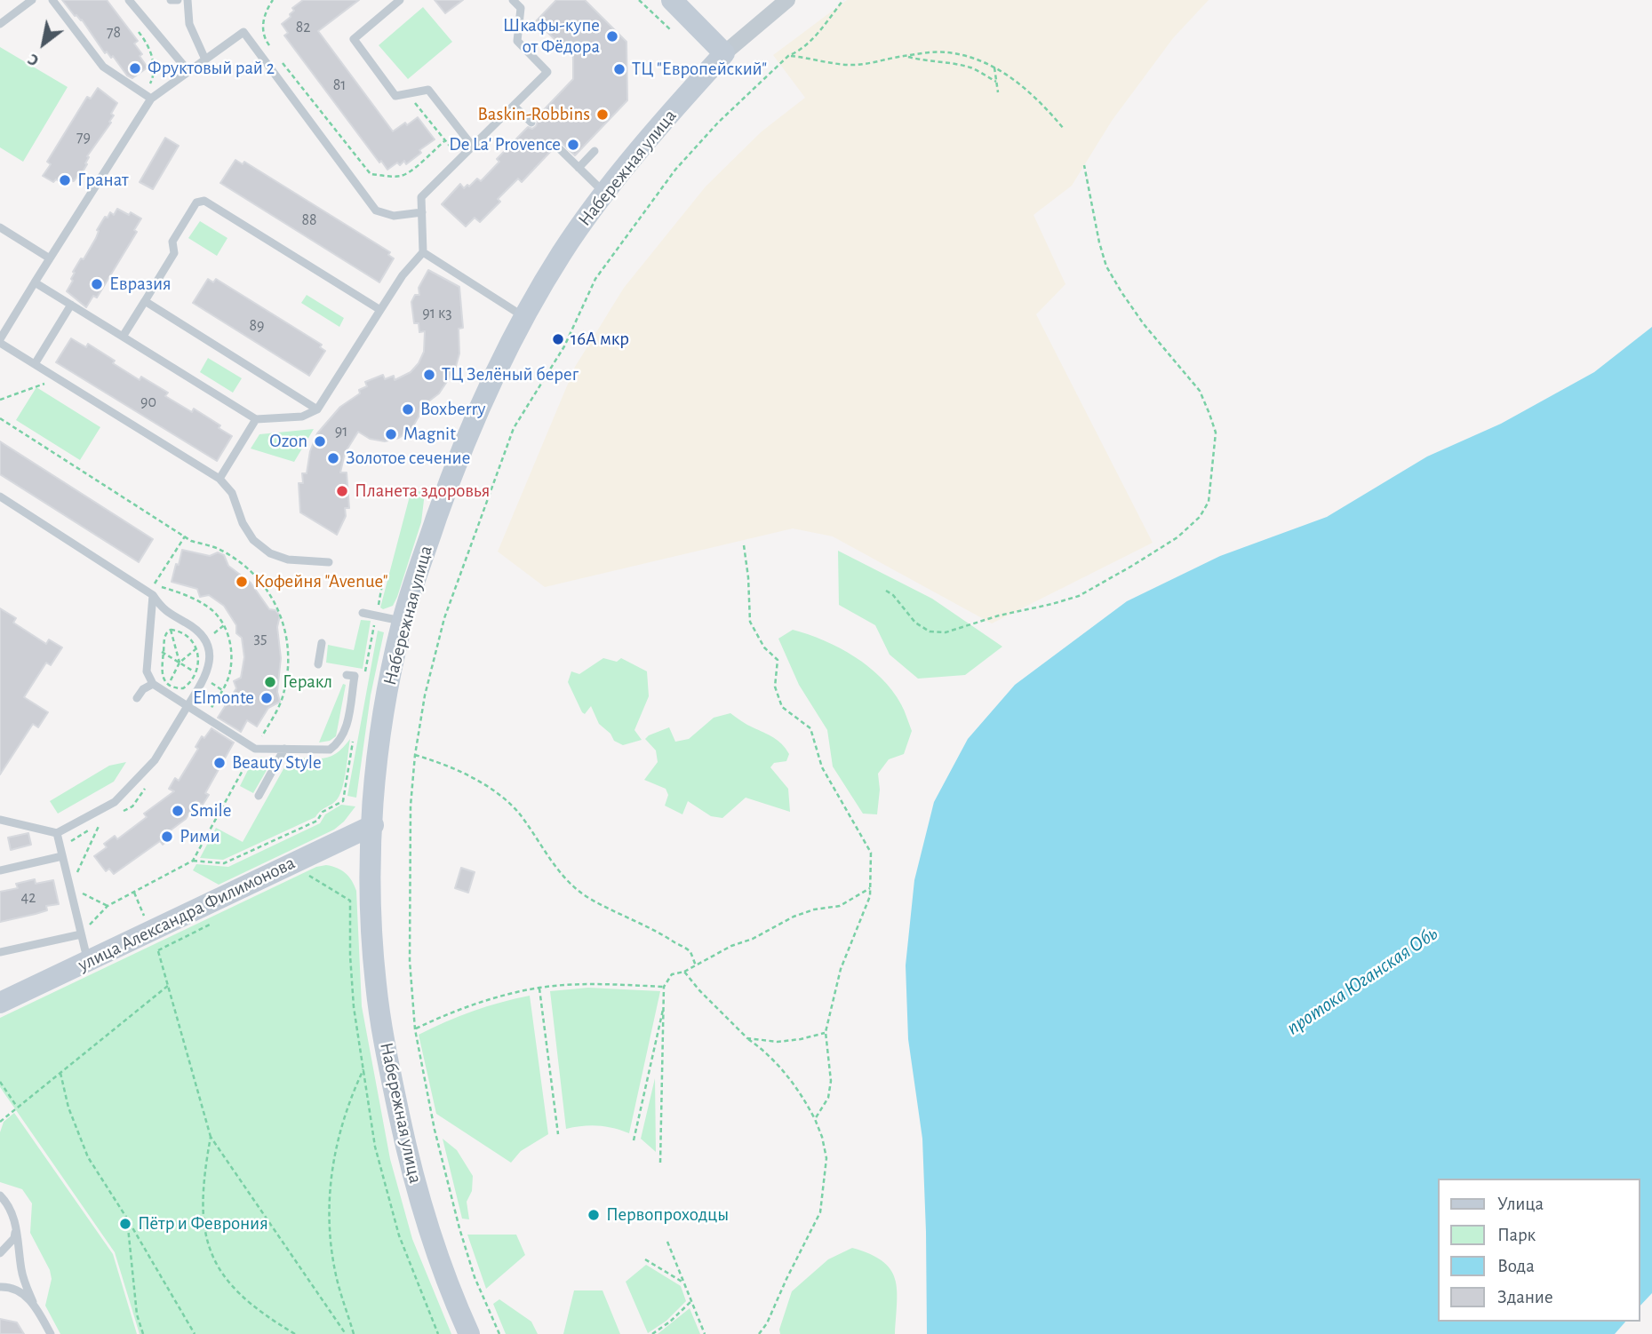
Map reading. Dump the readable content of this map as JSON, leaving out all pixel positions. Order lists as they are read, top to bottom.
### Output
{
  "streets": {
    "main road": ["Набережная улица", "улица Александра Филимонова"]
  },
  "crossings": [
    ["Набережная улица", "улица Александра Филимонова"]
  ],
  "water": ["протока Юганская Обь"],
  "places": [
    "Шкафы-купе от Фёдора",
    "Фруктовый рай 2",
    "ТЦ \"Европейский\"",
    "Baskin-Robbins",
    "De La' Provence",
    "Гранат",
    "Евразия",
    "16А мкр",
    "ТЦ Зелёный берег",
    "Boxberry",
    "Magnit",
    "Ozon",
    "Золотое сечение",
    "Планета здоровья",
    "Кофейня \"Avenue\"",
    "Геракл",
    "Elmonte",
    "Beauty Style",
    "Smile",
    "Рими",
    "Первопроходцы",
    "Пётр и Феврония"
  ],
  "house_numbers": [
    "82",
    "78",
    "81",
    "79",
    "88",
    "91 к3",
    "89",
    "90",
    "91",
    "35",
    "42"
  ],
  "legend": [
    "Улица",
    "Парк",
    "Вода",
    "Здание"
  ],
  "north": "bottom left"
}
